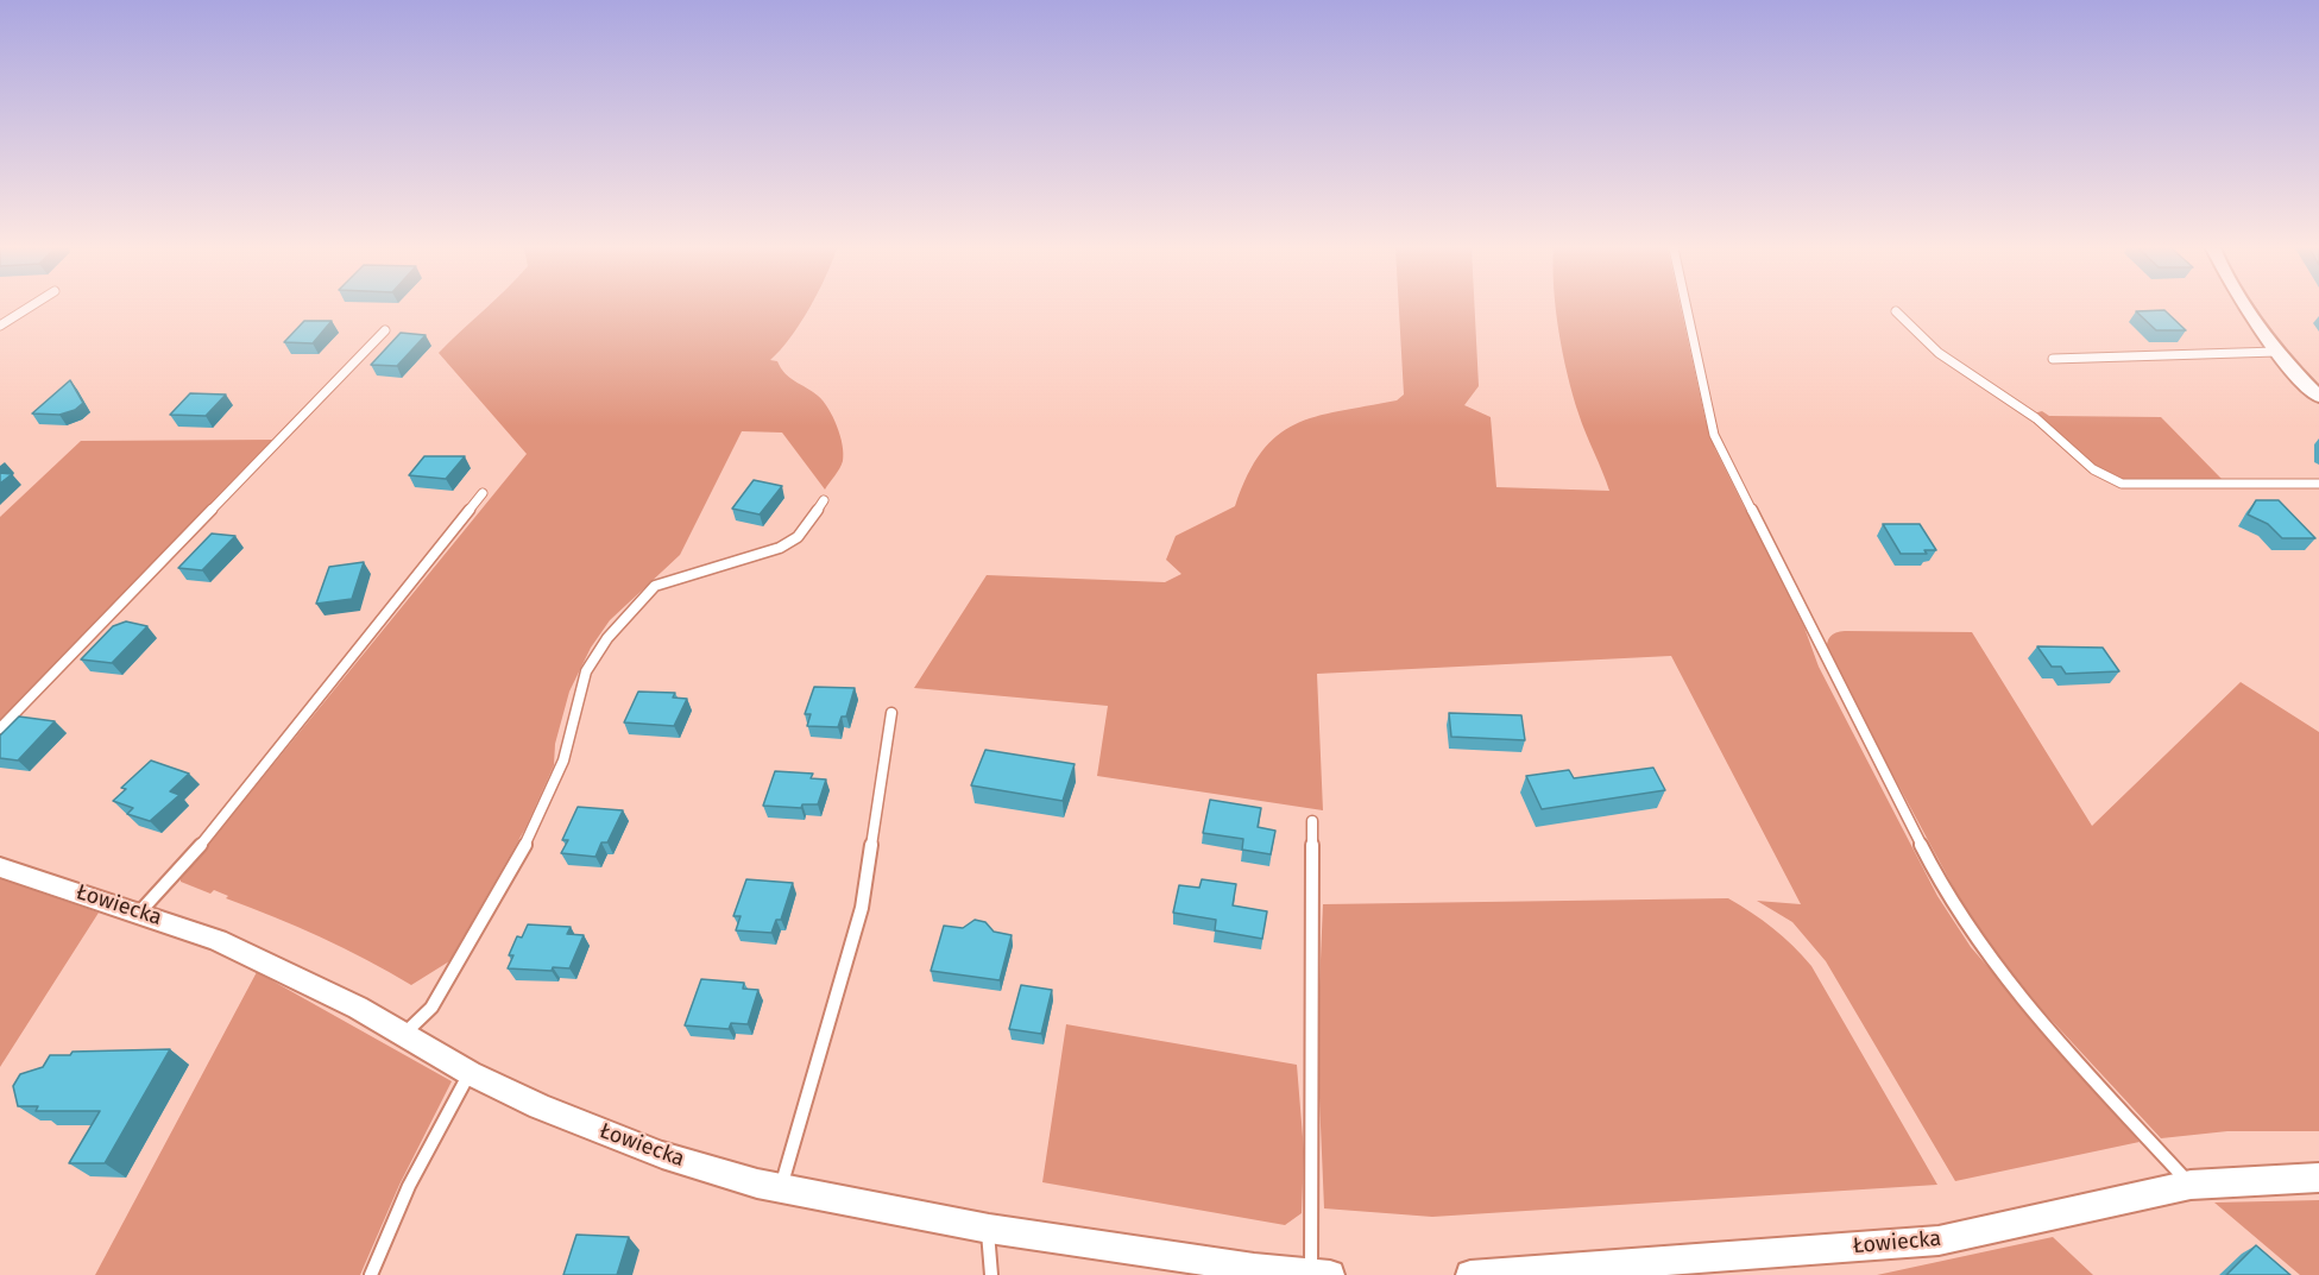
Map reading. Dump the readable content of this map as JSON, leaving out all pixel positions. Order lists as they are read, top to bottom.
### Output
{
  "streets": {
    "street": ["Łowiecka"]
  }
}
